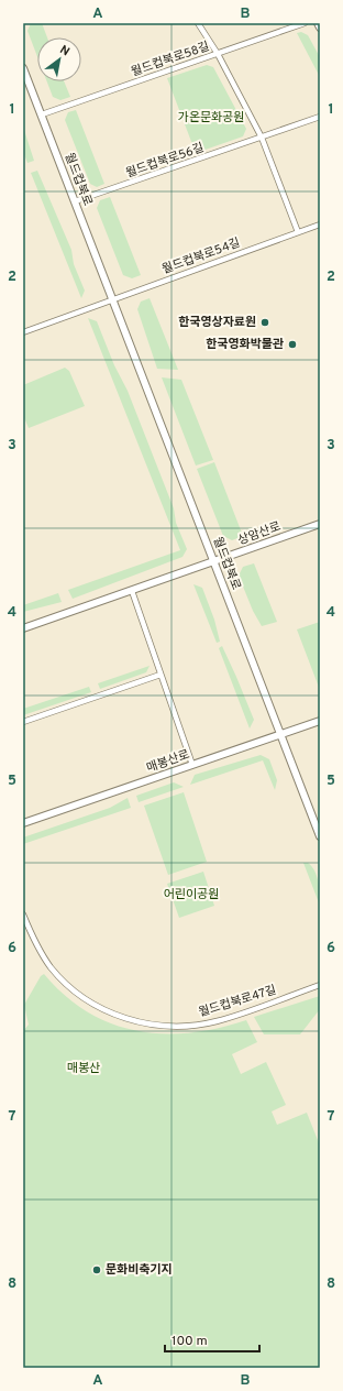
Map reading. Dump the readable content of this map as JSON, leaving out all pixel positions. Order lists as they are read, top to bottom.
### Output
{
  "streets": {
    "main road": ["월드컵북로", "상암산로", "매봉산로"],
    "street": [
      "월드컵북로58길",
      "월드컵북로56길",
      "월드컵북로54길",
      "월드컵북로47길"
    ]
  },
  "crossings": [
    ["월드컵북로58길", "월드컵북로"],
    ["월드컵북로56길", "월드컵북로"],
    ["월드컵북로", "월드컵북로54길"],
    ["월드컵북로", "상암산로"],
    ["월드컵북로", "매봉산로"]
  ],
  "parks": ["가온문화공원", "어린이공원", "매봉산"],
  "places": ["한국영상자료원", "한국영화박물관", "문화비축기지"],
  "scale_bar": "100 m",
  "north": "top right",
  "grid": {
    "columns": ["A", "B"],
    "rows": [
      "1",
      "2",
      "3",
      "4",
      "5",
      "6",
      "7",
      "8"
    ]
  }
}
